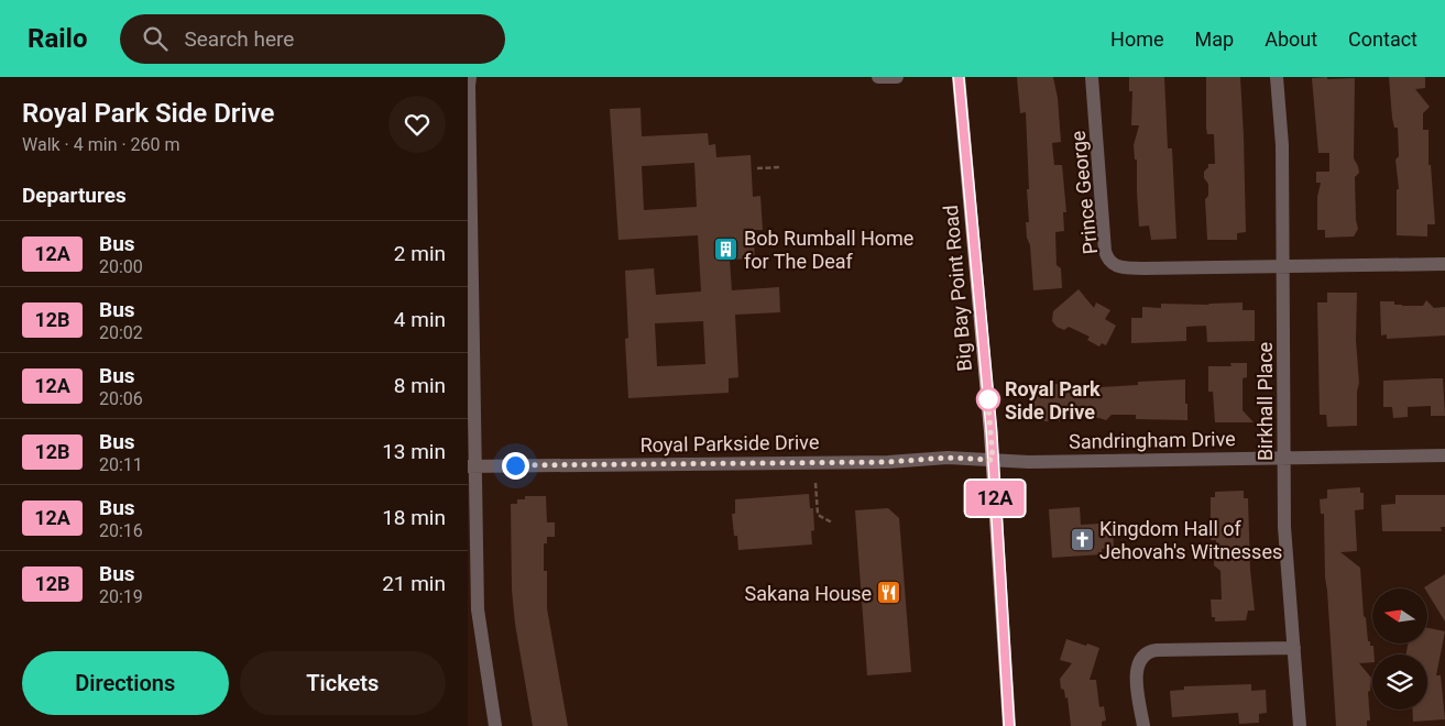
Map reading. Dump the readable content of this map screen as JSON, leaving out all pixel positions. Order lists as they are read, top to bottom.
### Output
{
  "streets": {
    "main road": ["Big Bay Point Road"],
    "street": [
      "Prince George",
      "Birkhall Place",
      "Sandringham Drive",
      "Royal Parkside Drive"
    ]
  },
  "crossings": [
    ["Prince George", "Birkhall Place"],
    ["Big Bay Point Road", "Sandringham Drive"],
    ["Big Bay Point Road", "Royal Parkside Drive"],
    ["Birkhall Place", "Sandringham Drive"],
    ["Sandringham Drive", "Royal Parkside Drive"]
  ],
  "places": {
    "building": ["Bob Rumball Home for The Deaf"],
    "other": ["Royal Park Side Drive"],
    "church": ["Kingdom Hall of Jehovah's Witnesses"],
    "restaurant": ["Sakana House"]
  },
  "lines": ["bus line 12A"],
  "north": "left",
  "page": {
    "header": "Railo",
    "search": "Search here",
    "nav": [
      "Home",
      "Map",
      "About",
      "Contact"
    ],
    "heading": [
      ["Royal Park Side Drive", "Walk · 4 min · 260 m"],
      "Departures"
    ],
    "on_map": "12A",
    "list": [
      {
        "mark": "12A",
        "name": "Bus",
        "note": "20:00",
        "value": "2 min"
      },
      {
        "mark": "12B",
        "name": "Bus",
        "note": "20:02",
        "value": "4 min"
      },
      {
        "mark": "12A",
        "name": "Bus",
        "note": "20:06",
        "value": "8 min"
      },
      {
        "mark": "12B",
        "name": "Bus",
        "note": "20:11",
        "value": "13 min"
      },
      {
        "mark": "12A",
        "name": "Bus",
        "note": "20:16",
        "value": "18 min"
      },
      {
        "mark": "12B",
        "name": "Bus",
        "note": "20:19",
        "value": "21 min"
      }
    ],
    "buttons": ["Directions", "Tickets"]
  }
}
